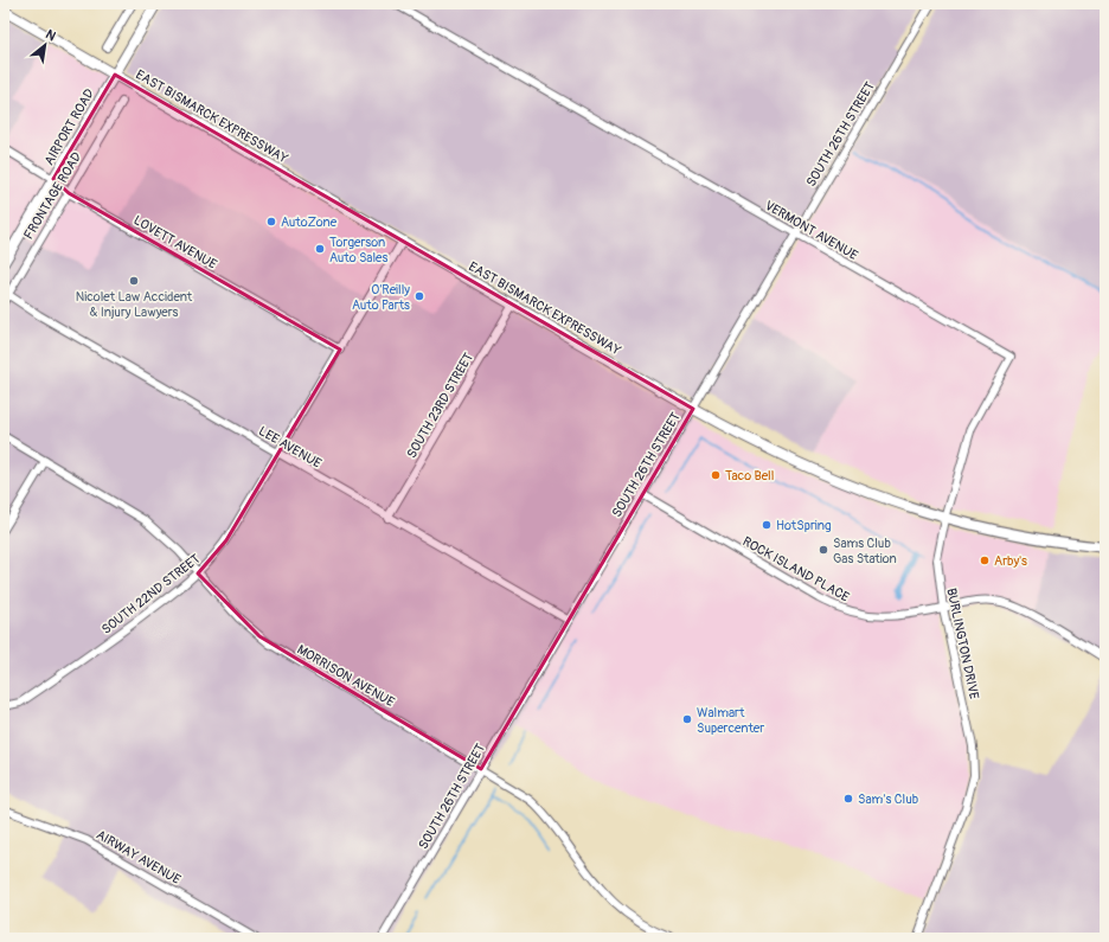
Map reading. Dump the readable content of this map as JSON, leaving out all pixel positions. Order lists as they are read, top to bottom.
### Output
{
  "streets": {
    "main road": ["EAST BISMARCK EXPRESSWAY", "AIRPORT ROAD"],
    "street": [
      "SOUTH 26TH STREET",
      "FRONTAGE ROAD",
      "VERMONT AVENUE",
      "LOVETT AVENUE",
      "SOUTH 23RD STREET",
      "LEE AVENUE",
      "ROCK ISLAND PLACE",
      "SOUTH 22ND STREET",
      "BURLINGTON DRIVE",
      "MORRISON AVENUE",
      "AIRWAY AVENUE"
    ]
  },
  "crossings": [
    ["EAST BISMARCK EXPRESSWAY", "AIRPORT ROAD"],
    ["EAST BISMARCK EXPRESSWAY", "SOUTH 26TH STREET"],
    ["EAST BISMARCK EXPRESSWAY", "SOUTH 23RD STREET"],
    ["EAST BISMARCK EXPRESSWAY", "SOUTH 22ND STREET"],
    ["EAST BISMARCK EXPRESSWAY", "BURLINGTON DRIVE"],
    ["AIRPORT ROAD", "LOVETT AVENUE"],
    ["SOUTH 26TH STREET", "VERMONT AVENUE"],
    ["SOUTH 26TH STREET", "LEE AVENUE"],
    ["SOUTH 26TH STREET", "ROCK ISLAND PLACE"],
    ["SOUTH 26TH STREET", "MORRISON AVENUE"],
    ["FRONTAGE ROAD", "LOVETT AVENUE"],
    ["FRONTAGE ROAD", "LEE AVENUE"],
    ["VERMONT AVENUE", "BURLINGTON DRIVE"],
    ["LOVETT AVENUE", "SOUTH 22ND STREET"],
    ["SOUTH 23RD STREET", "LEE AVENUE"],
    ["LEE AVENUE", "SOUTH 22ND STREET"],
    ["ROCK ISLAND PLACE", "BURLINGTON DRIVE"],
    ["SOUTH 22ND STREET", "MORRISON AVENUE"]
  ],
  "places": [
    "AutoZone",
    "Torgerson Auto Sales",
    "Nicolet Law Accident & Injury Lawyers",
    "O'Reilly Auto Parts",
    "Taco Bell",
    "HotSpring",
    "Sams Club Gas Station",
    "Arby's",
    "Walmart Supercenter",
    "Sam's Club"
  ],
  "north": "top right"
}
